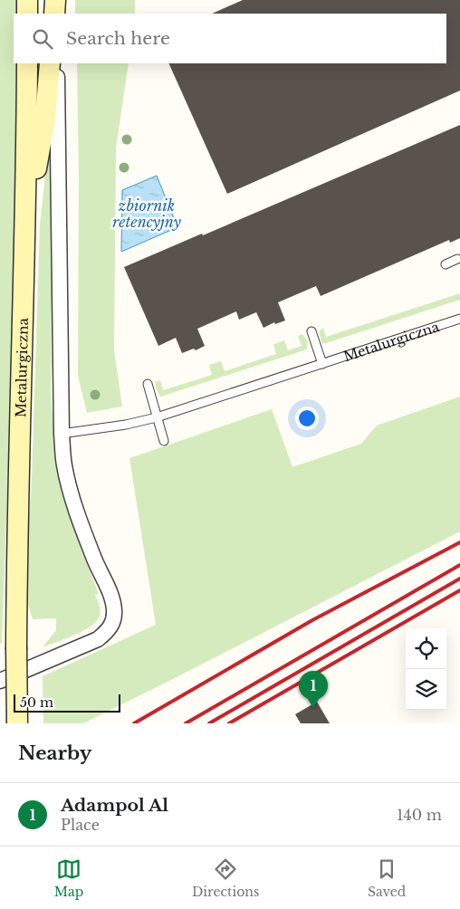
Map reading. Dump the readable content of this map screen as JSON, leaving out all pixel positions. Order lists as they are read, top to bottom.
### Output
{
  "streets": {
    "main road": ["Metalurgiczna"]
  },
  "water": ["zbiornik retencyjny"],
  "scale_bar": "50 m",
  "page": {
    "search": "Search here",
    "pins": "1",
    "scale": "50 m",
    "heading": "Nearby",
    "list": [
      {
        "mark": "1",
        "name": "Adampol Al",
        "note": "Place",
        "value": "140 m"
      }
    ],
    "nav": ["Map", "Directions", "Saved"]
  }
}
